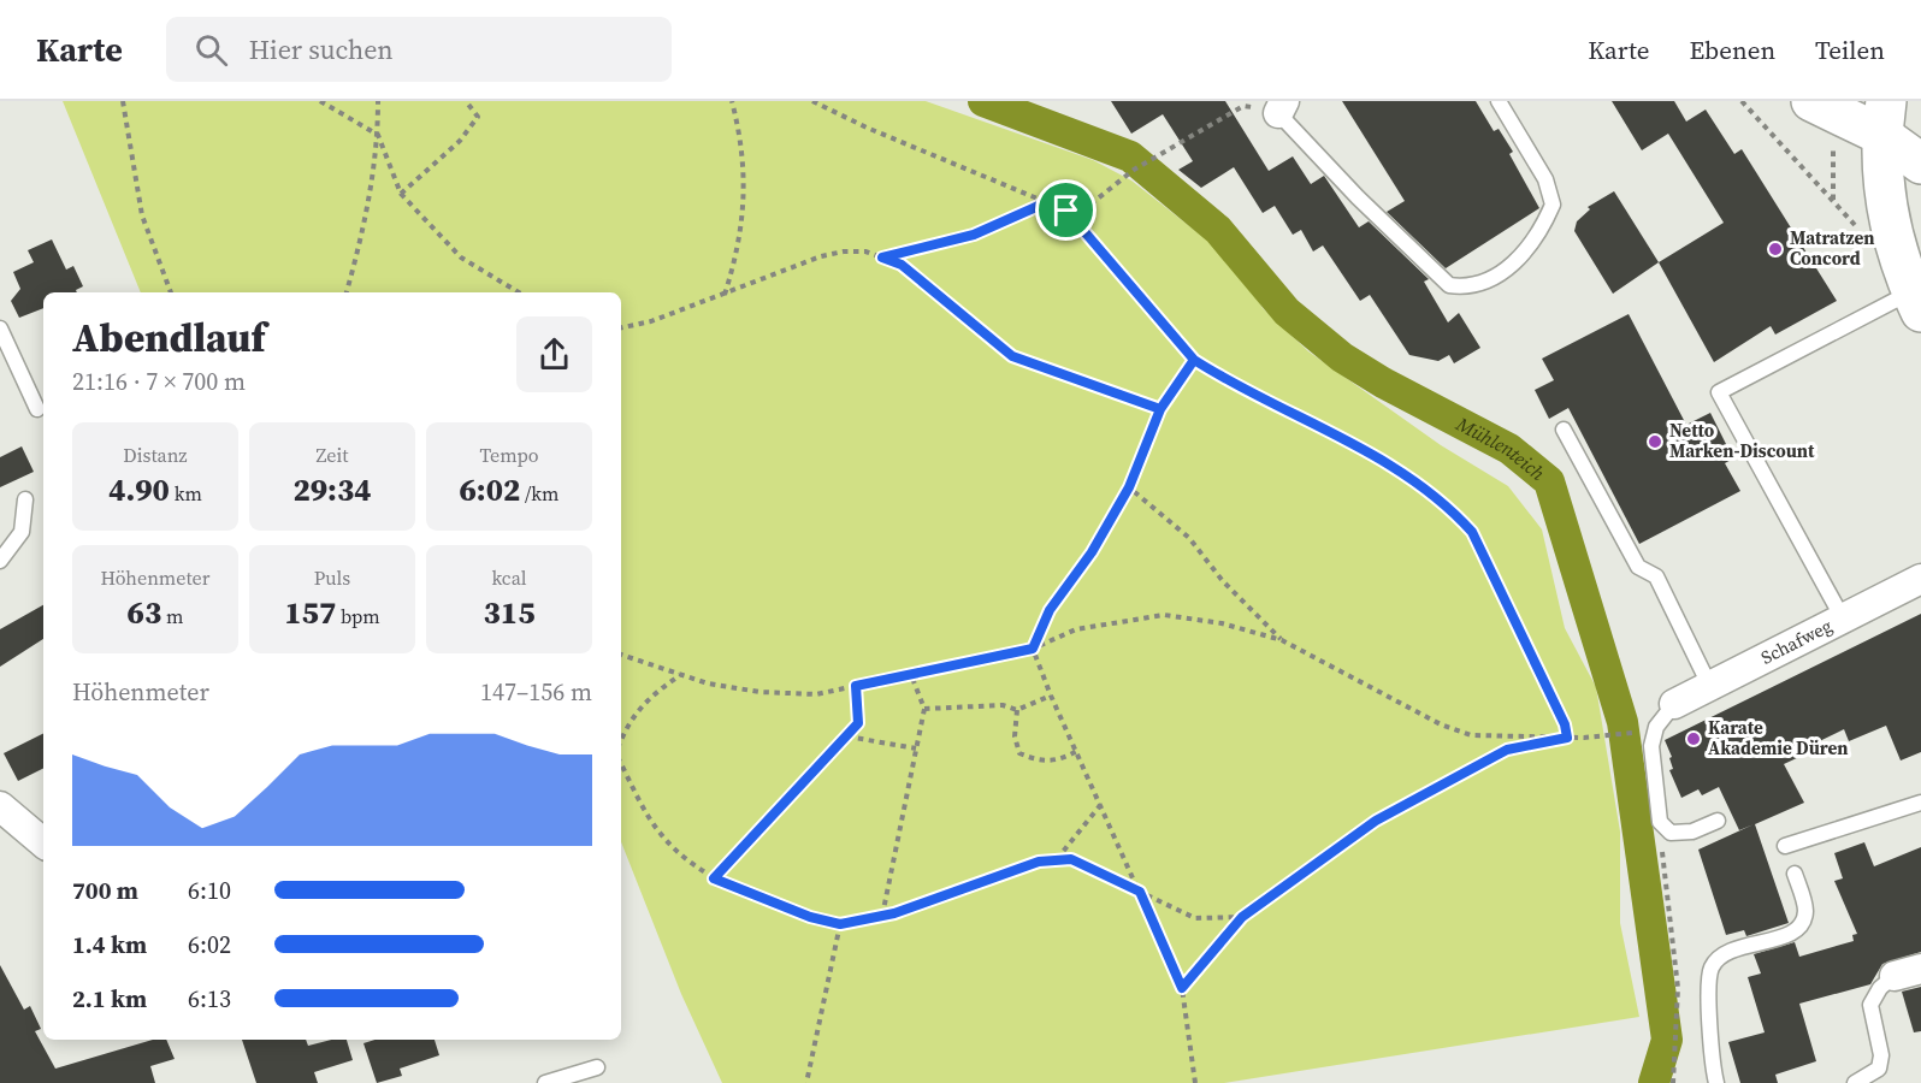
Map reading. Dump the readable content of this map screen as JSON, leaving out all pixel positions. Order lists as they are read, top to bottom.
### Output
{
  "streets": {
    "street": ["Schafweg"]
  },
  "water": ["Mühlenteich"],
  "places": ["Matratzen Concord", "Netto Marken-Discount", "Karate Akademie Düren"],
  "page": {
    "header": "Karte",
    "search": "Hier suchen",
    "nav": ["Karte", "Ebenen", "Teilen"],
    "heading": ["Abendlauf", "21:16 · 7 × 700 m"],
    "stats": [
      ["Distanz", "4.90 km"],
      ["Zeit", "29:34"],
      ["Tempo", "6:02 /km"],
      ["Höhenmeter", "63 m"],
      ["Puls", "157 bpm"],
      ["kcal", "315"]
    ],
    "chart": ["Höhenmeter", "147–156 m"],
    "list": [
      {
        "name": "700 m",
        "note": "6:10"
      },
      {
        "name": "1.4 km",
        "note": "6:02"
      },
      {
        "name": "2.1 km",
        "note": "6:13"
      }
    ]
  }
}
